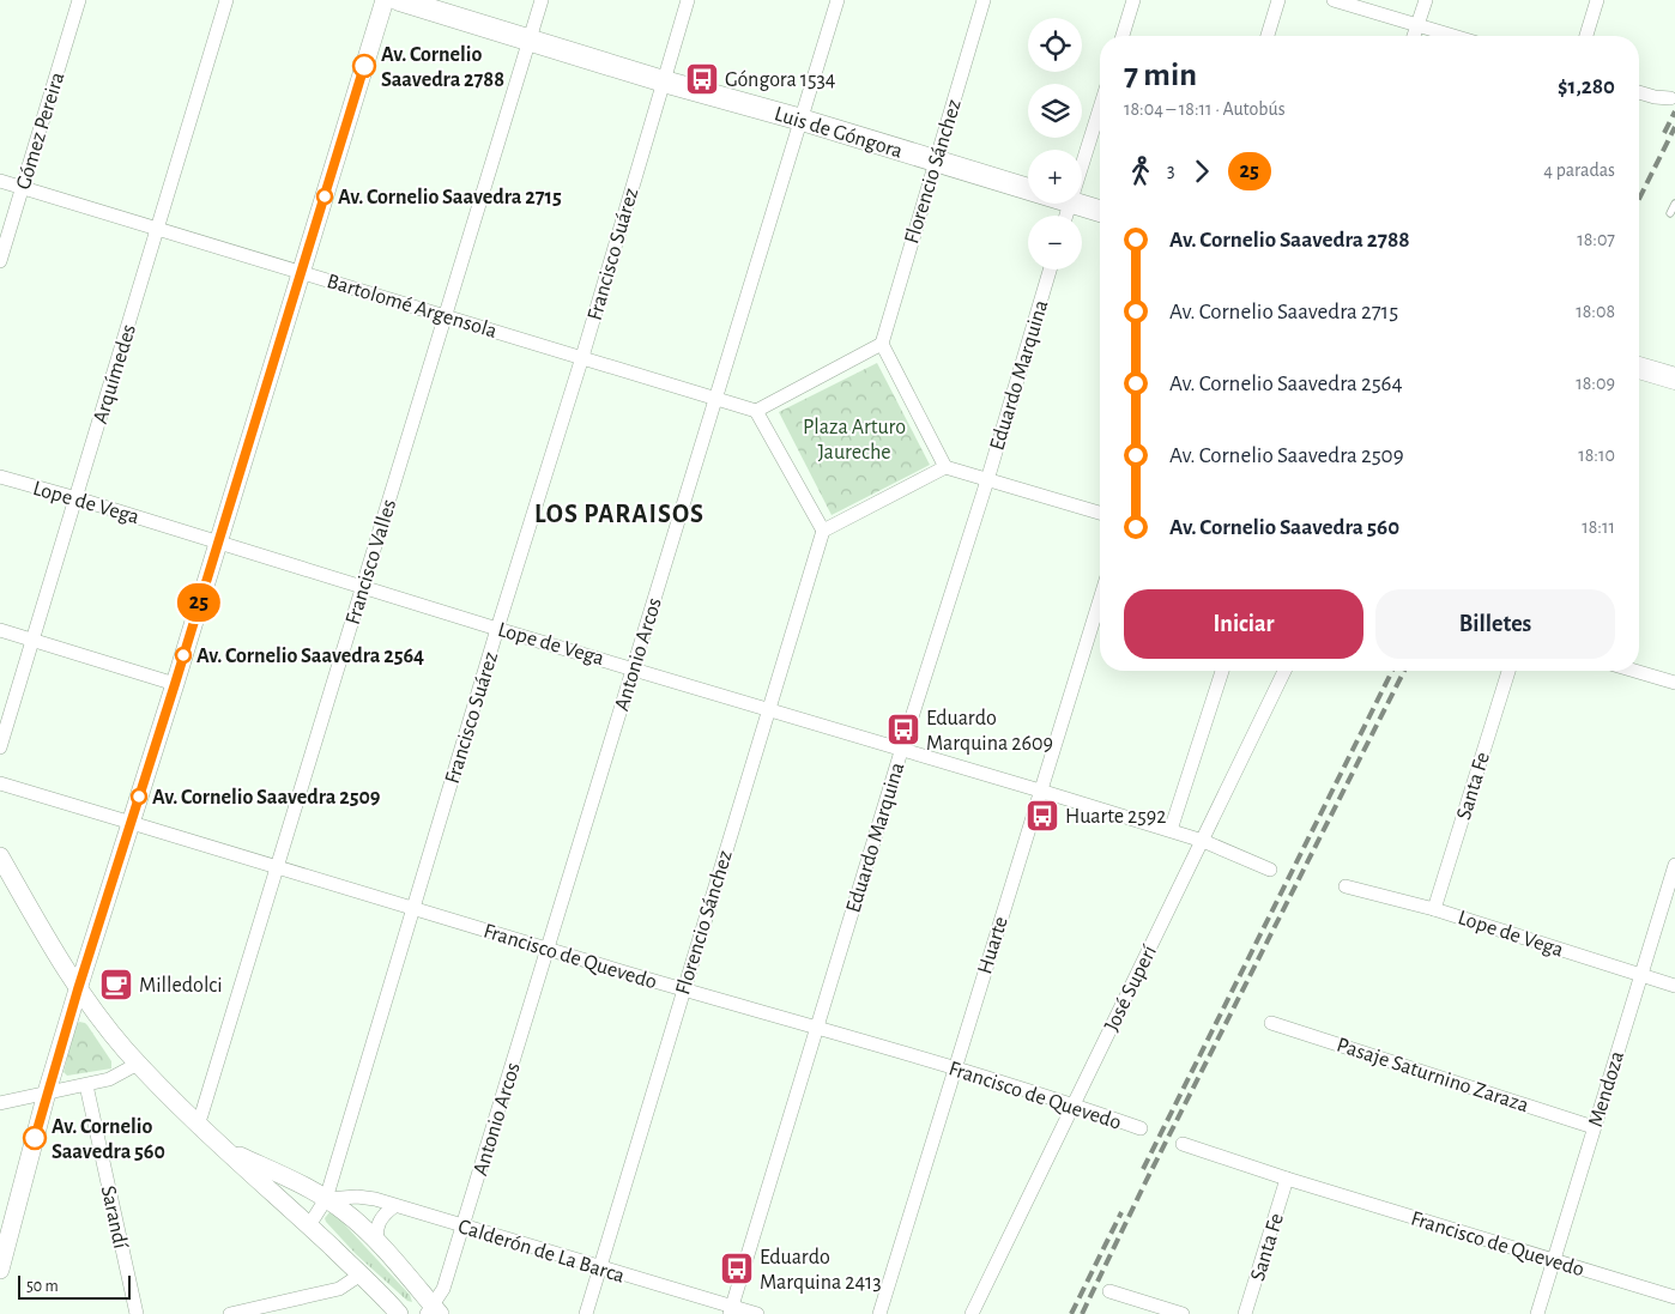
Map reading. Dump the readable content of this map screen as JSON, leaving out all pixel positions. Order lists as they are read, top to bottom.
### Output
{
  "streets": {
    "main road": ["Luis de Góngora"],
    "street": [
      "Gómez Pereira",
      "Florencio Sánchez",
      "Francisco Suárez",
      "Bartolomé Argensola",
      "Arquímedes",
      "Eduardo Marquina",
      "Lope de Vega",
      "Francisco Valles",
      "Antonio Arcos",
      "Santa Fe",
      "Huarte",
      "Francisco de Quevedo",
      "José Superí",
      "Pasaje Saturnino Zaraza",
      "Mendoza",
      "Sarandí",
      "Calderón de La Barca"
    ]
  },
  "crossings": [
    ["Gómez Pereira", "Bartolomé Argensola"],
    ["Luis de Góngora", "Florencio Sánchez"],
    ["Luis de Góngora", "Francisco Suárez"],
    ["Luis de Góngora", "Francisco Valles"],
    ["Luis de Góngora", "Antonio Arcos"],
    ["Florencio Sánchez", "Lope de Vega"],
    ["Florencio Sánchez", "Francisco de Quevedo"],
    ["Florencio Sánchez", "Calderón de La Barca"],
    ["Francisco Suárez", "Bartolomé Argensola"],
    ["Francisco Suárez", "Lope de Vega"],
    ["Francisco Suárez", "Francisco de Quevedo"],
    ["Francisco Suárez", "Calderón de La Barca"],
    ["Bartolomé Argensola", "Arquímedes"],
    ["Bartolomé Argensola", "Francisco Valles"],
    ["Bartolomé Argensola", "Antonio Arcos"],
    ["Arquímedes", "Lope de Vega"],
    ["Eduardo Marquina", "Lope de Vega"],
    ["Eduardo Marquina", "Francisco de Quevedo"],
    ["Eduardo Marquina", "Calderón de La Barca"],
    ["Lope de Vega", "Francisco Valles"],
    ["Lope de Vega", "Antonio Arcos"],
    ["Lope de Vega", "Santa Fe"],
    ["Lope de Vega", "Huarte"],
    ["Lope de Vega", "José Superí"],
    ["Lope de Vega", "Mendoza"],
    ["Francisco Valles", "Francisco de Quevedo"],
    ["Antonio Arcos", "Francisco de Quevedo"],
    ["Antonio Arcos", "Calderón de La Barca"],
    ["Santa Fe", "Francisco de Quevedo"],
    ["Huarte", "Francisco de Quevedo"],
    ["Francisco de Quevedo", "José Superí"],
    ["Francisco de Quevedo", "Mendoza"],
    ["Pasaje Saturnino Zaraza", "Mendoza"]
  ],
  "districts": ["LOS PARAISOS"],
  "parks": ["Plaza Arturo Jaureche"],
  "places": {
    "other": [
      "Av. Cornelio Saavedra 2788",
      "Av. Cornelio Saavedra 2715",
      "Av. Cornelio Saavedra 2564",
      "Av. Cornelio Saavedra 2509",
      "Av. Cornelio Saavedra 560"
    ],
    "bus stop": [
      "Góngora 1534",
      "Eduardo Marquina 2609",
      "Huarte 2592",
      "Eduardo Marquina 2413"
    ],
    "cafe": ["Milledolci"]
  },
  "lines": ["bus line 25"],
  "scale_bar": "50 m",
  "page": {
    "on_map": "25",
    "map_buttons": ["+", "−"],
    "heading": ["7 min", "18:04 – 18:11 · Autobús", "$1,280"],
    "legs": ["3", "25", "4 paradas"],
    "list": [
      {
        "name": "Av. Cornelio Saavedra 2788",
        "value": "18:07"
      },
      {
        "name": "Av. Cornelio Saavedra 2715",
        "value": "18:08"
      },
      {
        "name": "Av. Cornelio Saavedra 2564",
        "value": "18:09"
      },
      {
        "name": "Av. Cornelio Saavedra 2509",
        "value": "18:10"
      },
      {
        "name": "Av. Cornelio Saavedra 560",
        "value": "18:11"
      }
    ],
    "buttons": ["Iniciar", "Billetes"],
    "scale": "50 m"
  }
}
